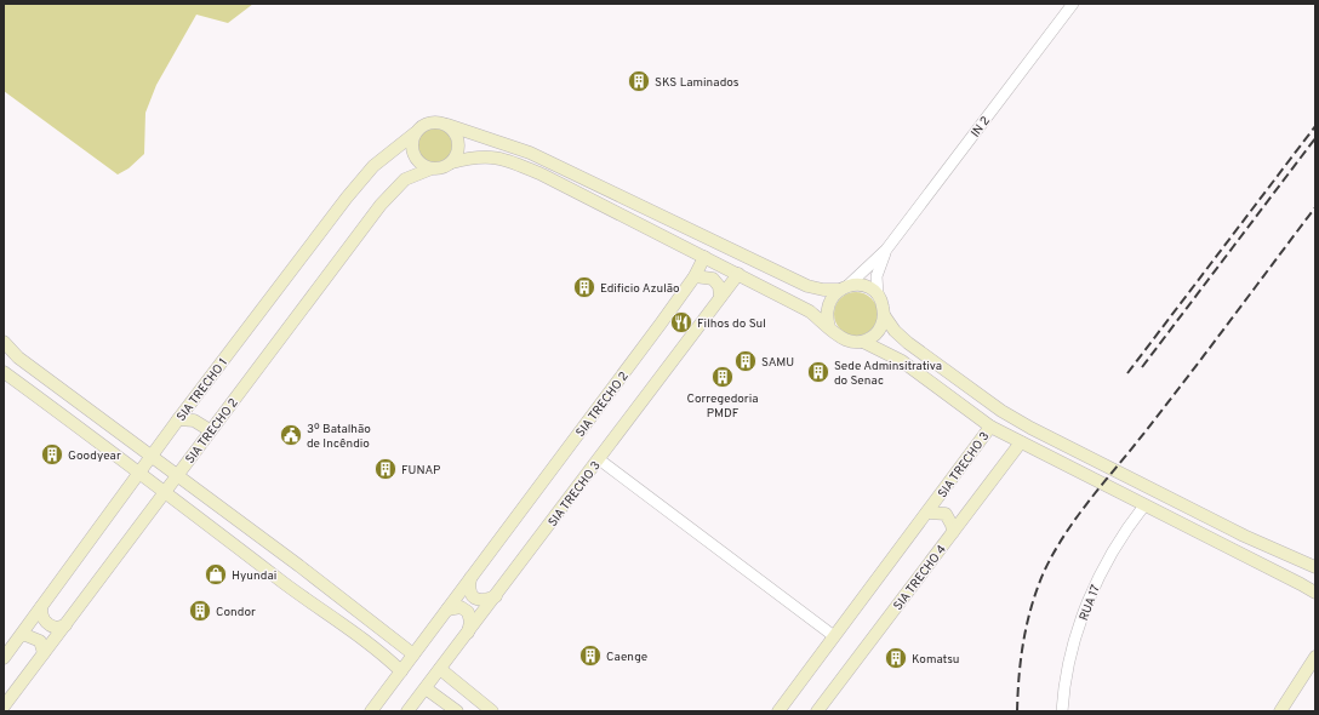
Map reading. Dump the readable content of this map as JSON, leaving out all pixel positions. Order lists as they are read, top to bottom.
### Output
{
  "streets": {
    "main road": [
      "SIA TRECHO 1",
      "SIA TRECHO 2",
      "SIA TRECHO 3",
      "SIA TRECHO 4"
    ],
    "street": ["IN 2", "RUA 17"]
  },
  "crossings": [
    ["SIA TRECHO 1", "SIA TRECHO 2"]
  ],
  "places": {
    "building": [
      "SKS Laminados",
      "Edificio Azulão",
      "SAMU",
      "Sede Adminsitrativa do Senac",
      "Corregedoria PMDF",
      "Goodyear",
      "FUNAP",
      "Condor",
      "Caenge",
      "Komatsu"
    ],
    "restaurant": ["Filhos do Sul"],
    "public building": ["3º Batalhão de Incêndio"],
    "shop": ["Hyundai"]
  }
}
